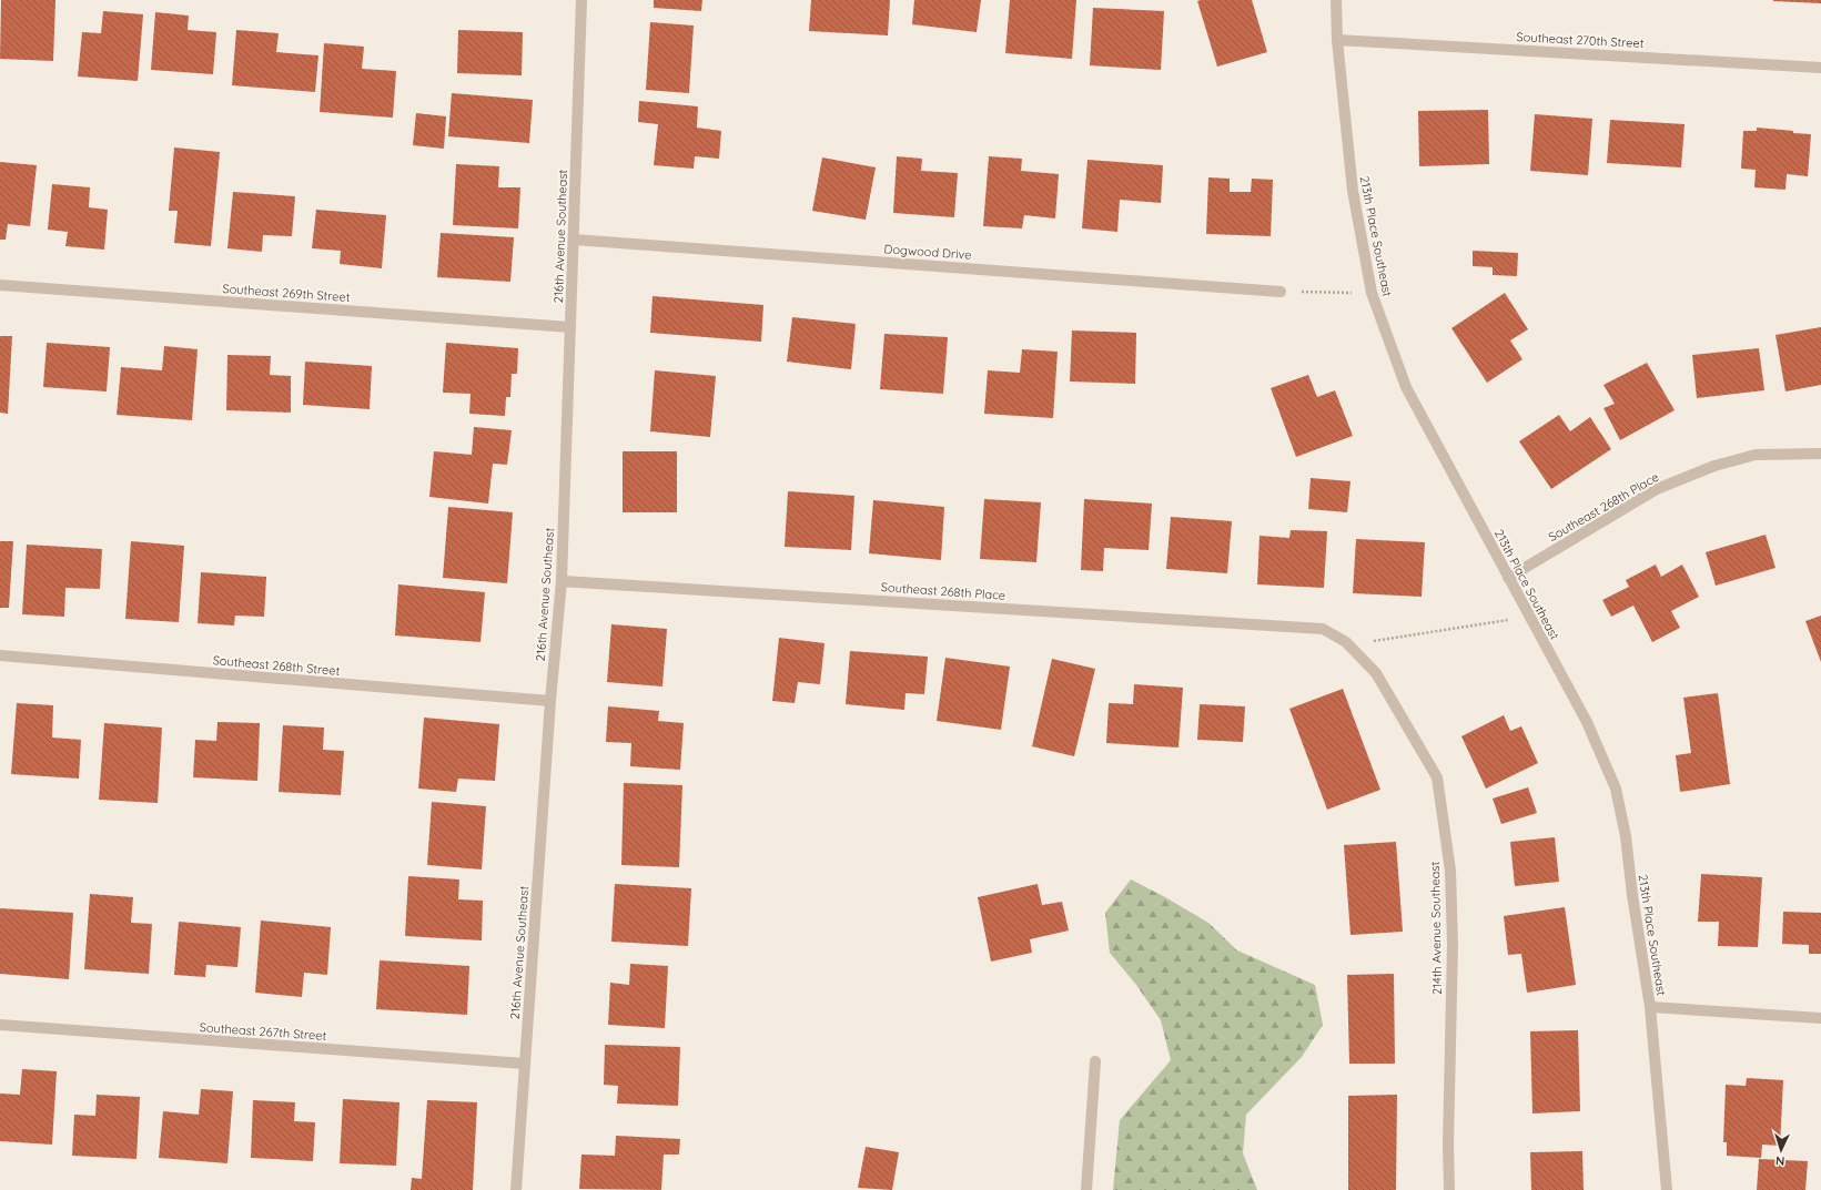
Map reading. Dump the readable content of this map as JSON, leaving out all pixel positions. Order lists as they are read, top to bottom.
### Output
{
  "streets": {
    "street": [
      "Southeast 270th Street",
      "216th Avenue Southeast",
      "213th Place Southeast",
      "Dogwood Drive",
      "Southeast 269th Street",
      "Southeast 268th Place",
      "Southeast 268th Street",
      "214th Avenue Southeast",
      "Southeast 267th Street"
    ]
  },
  "crossings": [
    ["Southeast 270th Street", "213th Place Southeast"],
    ["216th Avenue Southeast", "Dogwood Drive"],
    ["216th Avenue Southeast", "Southeast 269th Street"],
    ["216th Avenue Southeast", "Southeast 268th Place"],
    ["216th Avenue Southeast", "Southeast 268th Street"],
    ["216th Avenue Southeast", "Southeast 267th Street"],
    ["213th Place Southeast", "Southeast 268th Place"],
    ["Southeast 268th Place", "214th Avenue Southeast"]
  ],
  "north": "bottom"
}
